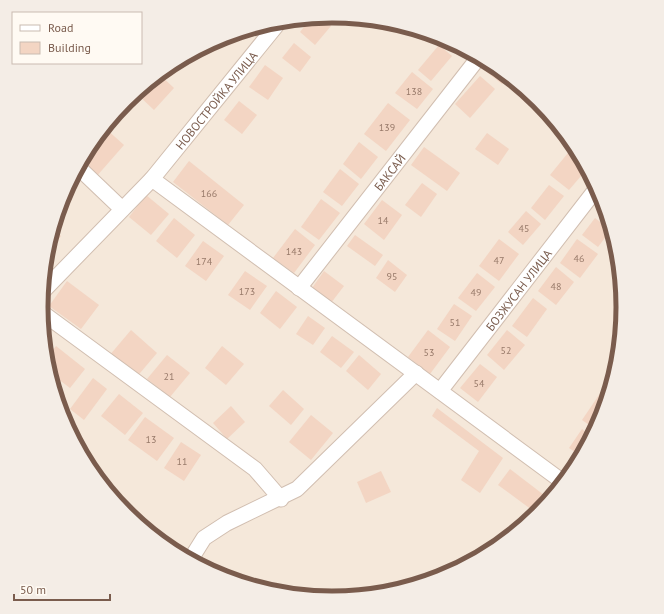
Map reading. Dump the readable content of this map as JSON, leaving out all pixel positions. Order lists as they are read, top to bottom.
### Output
{
  "streets": {
    "street": ["НОВОСТРОЙКА УЛИЦА", "БАКСАЙ", "БОЗЖУСАН УЛИЦА"]
  },
  "house_numbers": [
    "138",
    "139",
    "166",
    "14",
    "45",
    "143",
    "46",
    "47",
    "174",
    "95",
    "48",
    "173",
    "49",
    "51",
    "52",
    "53",
    "21",
    "54",
    "13",
    "11"
  ],
  "legend": ["Road", "Building"],
  "scale_bar": "50 m"
}
